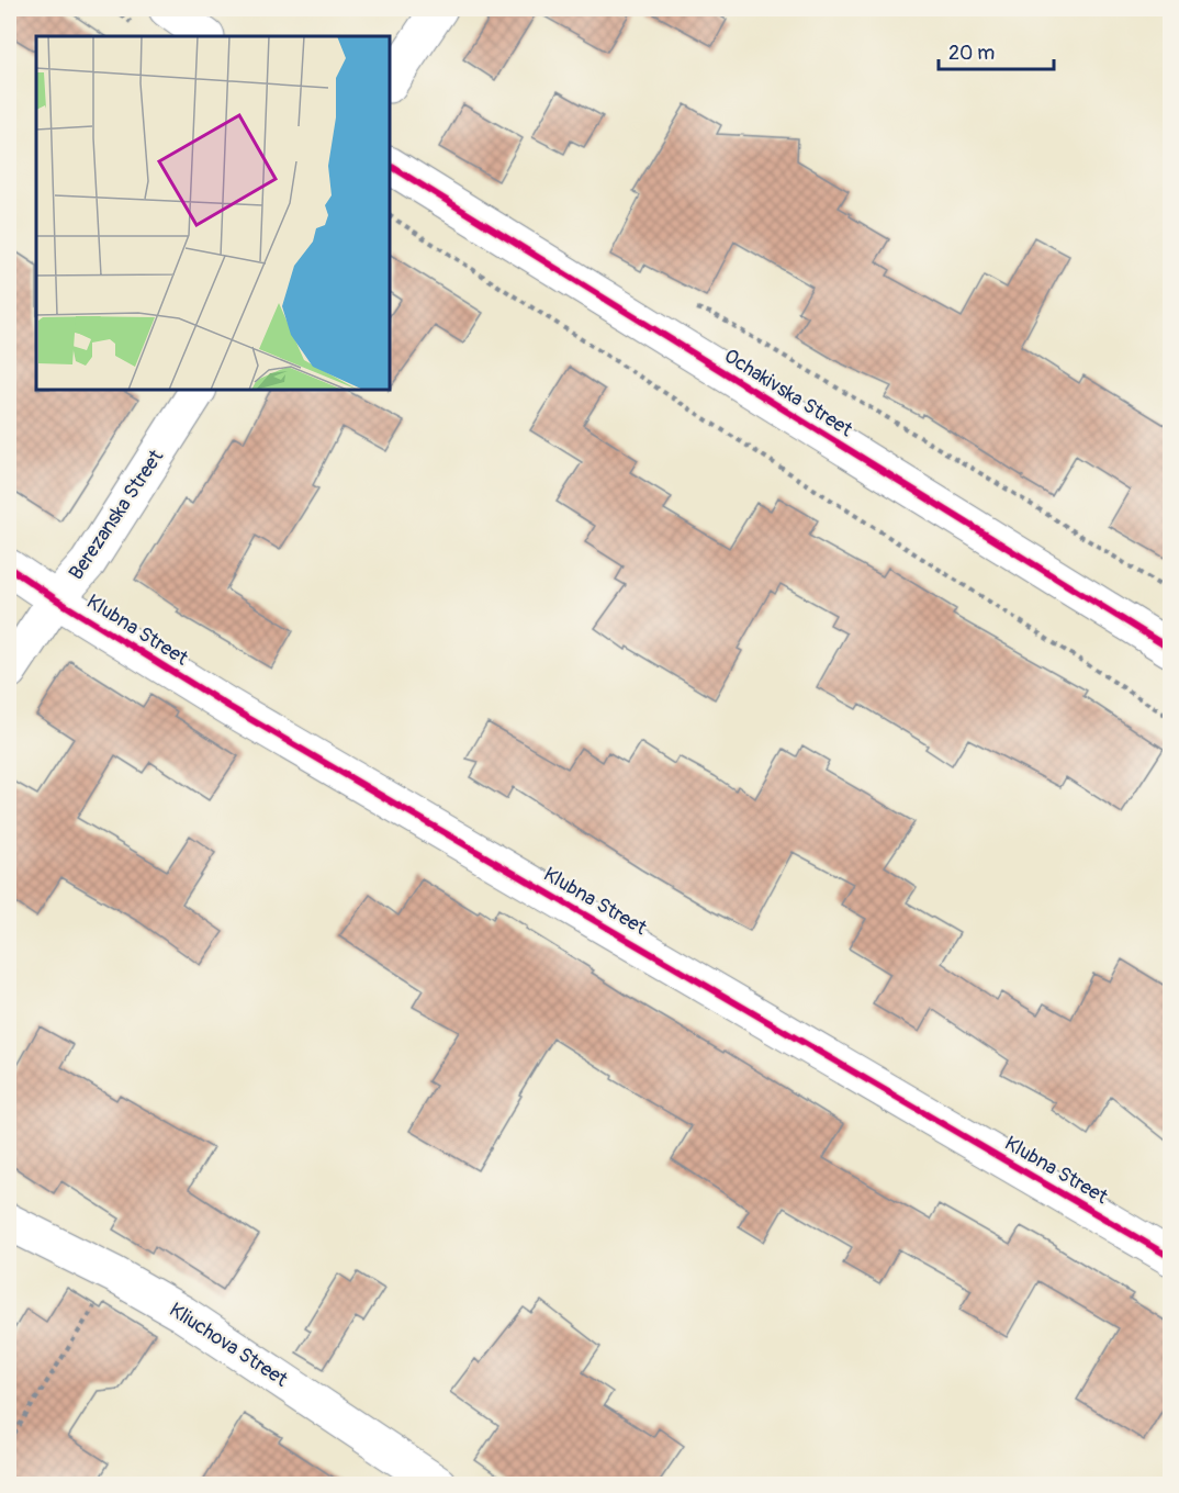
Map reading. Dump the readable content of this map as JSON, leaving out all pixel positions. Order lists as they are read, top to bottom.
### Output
{
  "streets": {
    "street": [
      "Ochakivska Street",
      "Berezanska Street",
      "Klubna Street",
      "Kliuchova Street"
    ]
  },
  "crossings": [
    ["Berezanska Street", "Klubna Street"]
  ],
  "scale_bar": "20 m"
}
